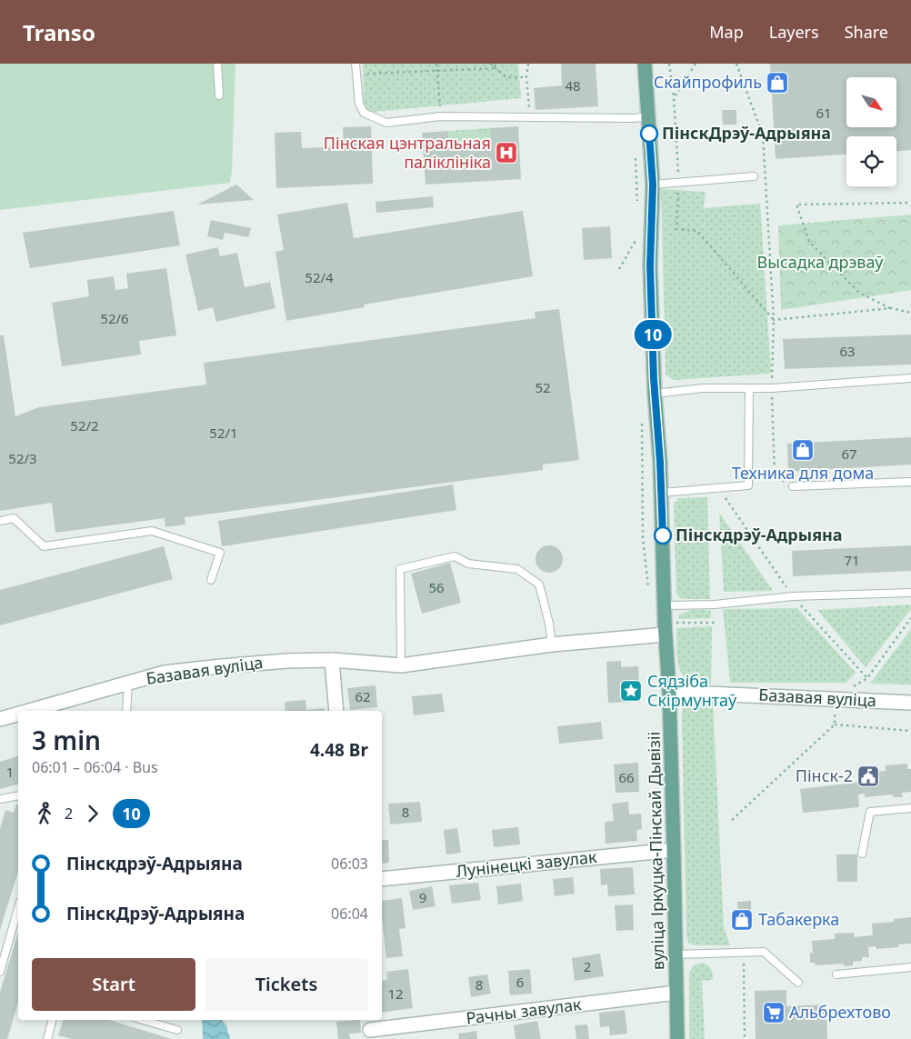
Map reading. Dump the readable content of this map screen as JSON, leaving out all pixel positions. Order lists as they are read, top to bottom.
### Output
{
  "streets": {
    "main road": ["вуліца Іркуцка-Пінскай Дывізіі"],
    "street": ["Базавая вуліца", "Лунінецкі завулак", "Рачны завулак"]
  },
  "crossings": [
    ["Базавая вуліца", "вуліца Іркуцка-Пінскай Дывізіі"],
    ["вуліца Іркуцка-Пінскай Дывізіі", "Лунінецкі завулак"],
    ["вуліца Іркуцка-Пінскай Дывізіі", "Рачны завулак"]
  ],
  "parks": ["Высадка дрэваў"],
  "places": {
    "shop": ["Скайпрофиль", "Техника для дома", "Табакерка"],
    "other": ["ПінскДрэў-Адрыяна", "Пінскдрэў-Адрыяна"],
    "hospital": ["Пінская цэнтральная паліклініка"],
    "place": ["Сядзіба Скірмунтаў"],
    "public building": ["Пінск-2"],
    "supermarket": ["Альбрехтово"]
  },
  "lines": ["bus line 10"],
  "house_numbers": [
    "48",
    "61",
    "52/4",
    "52/6",
    "63",
    "52",
    "52/2",
    "52/1",
    "67",
    "52/3",
    "71",
    "56",
    "62",
    "1",
    "66",
    "8",
    "9",
    "2",
    "6",
    "8",
    "12"
  ],
  "north": "bottom right",
  "page": {
    "header": "Transo",
    "nav": ["Map", "Layers", "Share"],
    "on_map": "10",
    "heading": ["3 min", "06:01 – 06:04 · Bus", "4.48 Br"],
    "legs": ["2", "10"],
    "list": [
      {
        "name": "Пінскдрэў-Адрыяна",
        "value": "06:03"
      },
      {
        "name": "ПінскДрэў-Адрыяна",
        "value": "06:04"
      }
    ],
    "buttons": ["Start", "Tickets"]
  }
}
